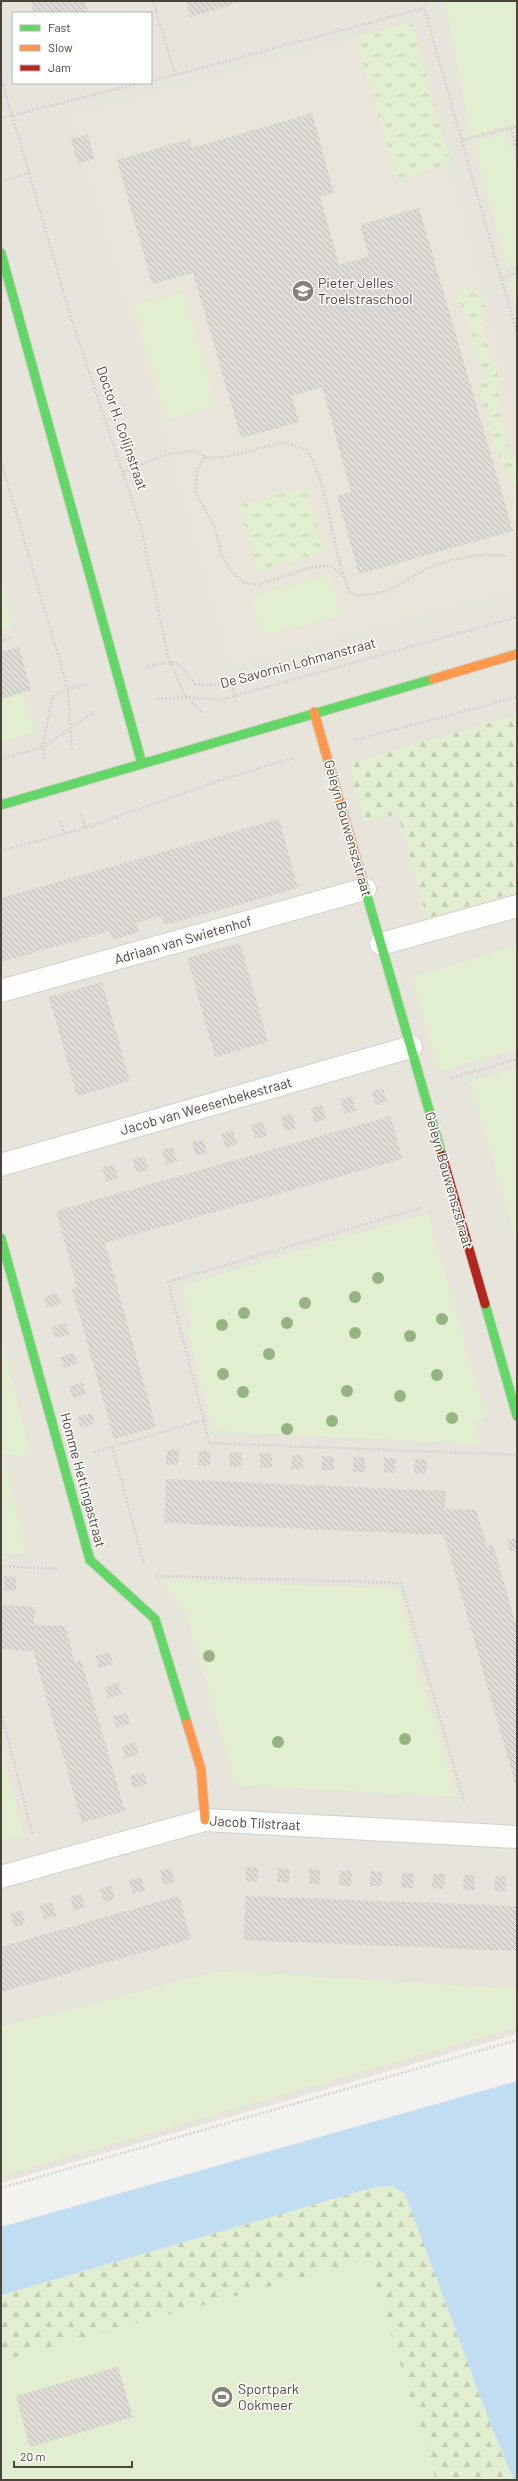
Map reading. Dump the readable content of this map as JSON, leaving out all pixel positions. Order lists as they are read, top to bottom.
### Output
{
  "streets": {
    "street": [
      "Geleyn Bouwenszstraat",
      "Adriaan van Swietenhof",
      "Jacob van Weesenbekestraat",
      "Homme Hettingastraat",
      "Jacob Tilstraat"
    ],
    "path": ["Doctor H. Colijnstraat", "De Savornin Lohmanstraat"]
  },
  "crossings": [
    ["Doctor H. Colijnstraat", "De Savornin Lohmanstraat"],
    ["Geleyn Bouwenszstraat", "Adriaan van Swietenhof"],
    ["Geleyn Bouwenszstraat", "Jacob van Weesenbekestraat"],
    ["Homme Hettingastraat", "Jacob Tilstraat"]
  ],
  "places": {
    "school or university": ["Pieter Jelles Troelstraschool"],
    "sports": ["Sportpark Ookmeer"]
  },
  "legend": ["Fast", "Slow", "Jam"],
  "scale_bar": "20 m"
}
